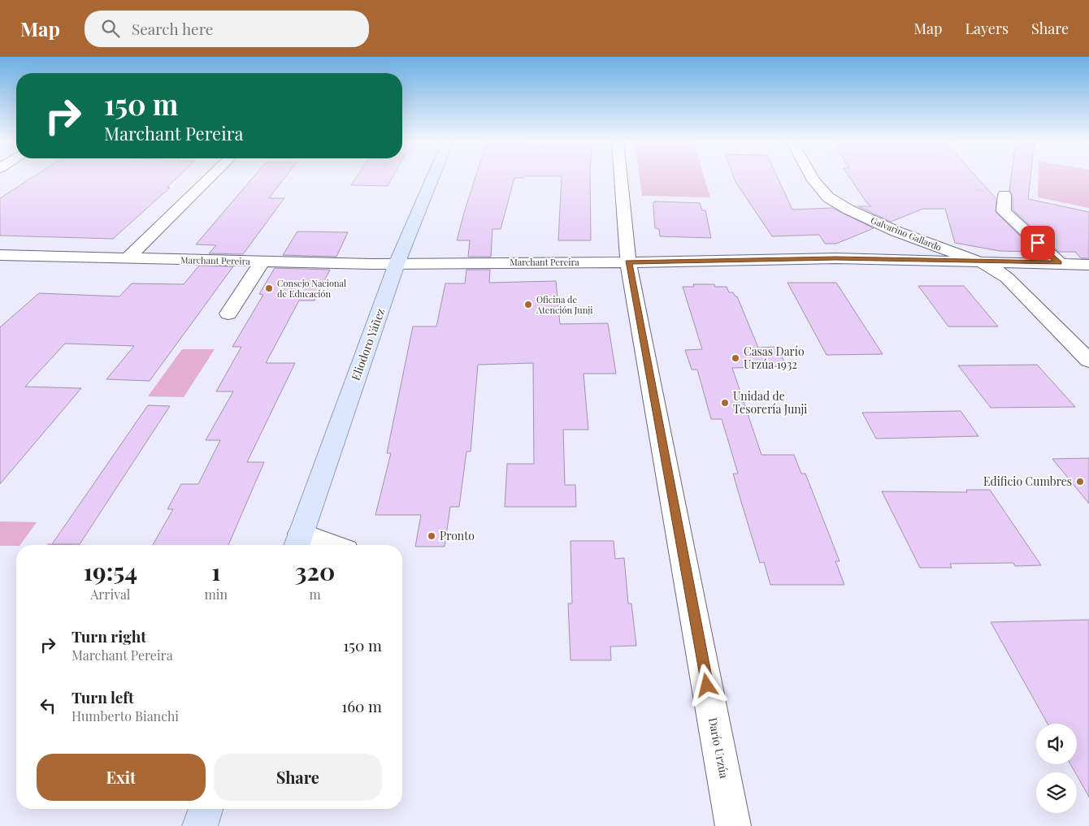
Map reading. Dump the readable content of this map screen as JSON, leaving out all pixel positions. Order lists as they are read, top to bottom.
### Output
{
  "streets": {
    "main road": ["Eliodoro Yáñez"],
    "street": ["Galvarino Gallardo", "Marchant Pereira", "Darío Urzúa"]
  },
  "crossings": [
    ["Galvarino Gallardo", "Marchant Pereira"],
    ["Marchant Pereira", "Eliodoro Yáñez"],
    ["Marchant Pereira", "Darío Urzúa"]
  ],
  "places": [
    "Consejo Nacional de Educación",
    "Oficina de Atención Junji",
    "Casas Darío Urzúa 1932",
    "Unidad de Tesorería Junji",
    "Edificio Cumbres",
    "Pronto"
  ],
  "page": {
    "header": "Map",
    "search": "Search here",
    "nav": ["Map", "Layers", "Share"],
    "turn": ["150 m", "Marchant Pereira"],
    "eta": [
      "19:54",
      "Arrival",
      "1",
      "min",
      "320",
      "m"
    ],
    "list": [
      {
        "name": "Turn right",
        "note": "Marchant Pereira",
        "value": "150 m"
      },
      {
        "name": "Turn left",
        "note": "Humberto Bianchi",
        "value": "160 m"
      }
    ],
    "buttons": ["Exit", "Share"]
  }
}
